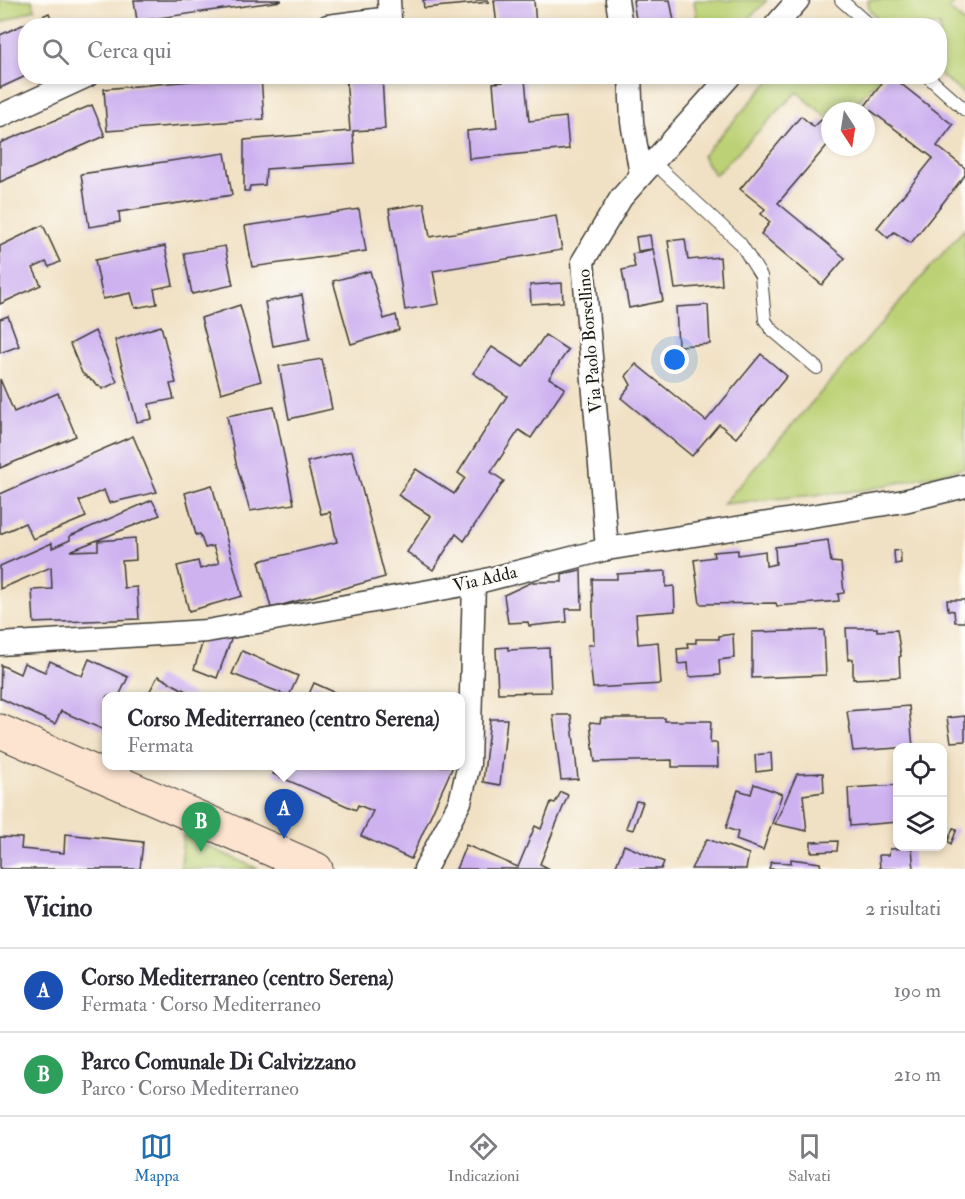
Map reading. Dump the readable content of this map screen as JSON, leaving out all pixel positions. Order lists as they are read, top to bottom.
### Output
{
  "streets": {
    "street": ["Via Paolo Borsellino", "Via Adda"]
  },
  "crossings": [
    ["Via Paolo Borsellino", "Via Adda"]
  ],
  "north": "bottom",
  "page": {
    "search": "Cerca qui",
    "popup": ["Corso Mediterraneo (centro Serena)", "Fermata"],
    "pins": ["A", "B"],
    "heading": ["Vicino", "2 risultati"],
    "list": [
      {
        "mark": "A",
        "name": "Corso Mediterraneo (centro Serena)",
        "note": "Fermata · Corso Mediterraneo",
        "value": "190 m"
      },
      {
        "mark": "B",
        "name": "Parco Comunale Di Calvizzano",
        "note": "Parco · Corso Mediterraneo",
        "value": "210 m"
      }
    ],
    "nav": ["Mappa", "Indicazioni", "Salvati"]
  }
}
